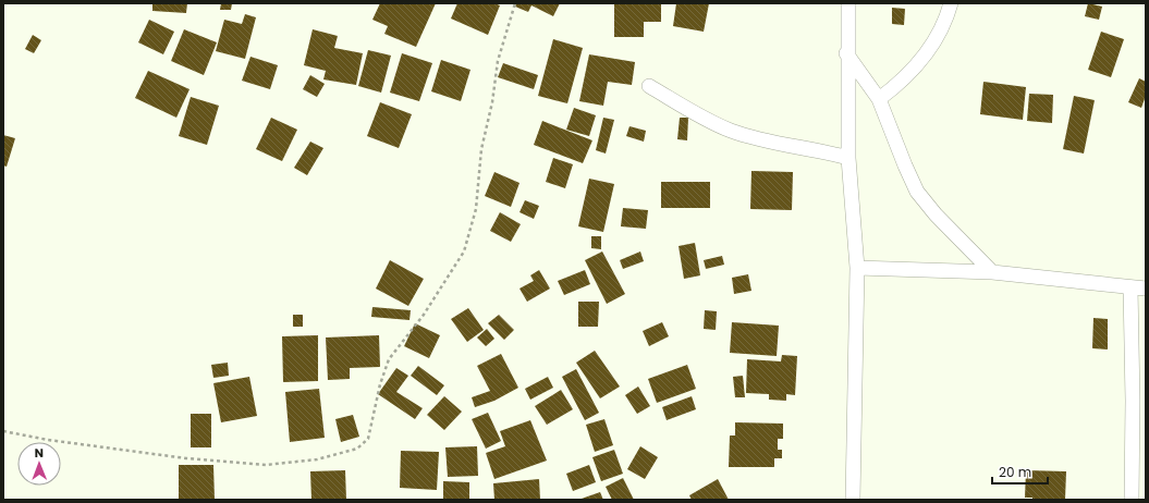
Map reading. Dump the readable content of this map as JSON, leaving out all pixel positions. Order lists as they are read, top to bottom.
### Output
{
  "scale_bar": "20 m",
  "north": "top"
}
